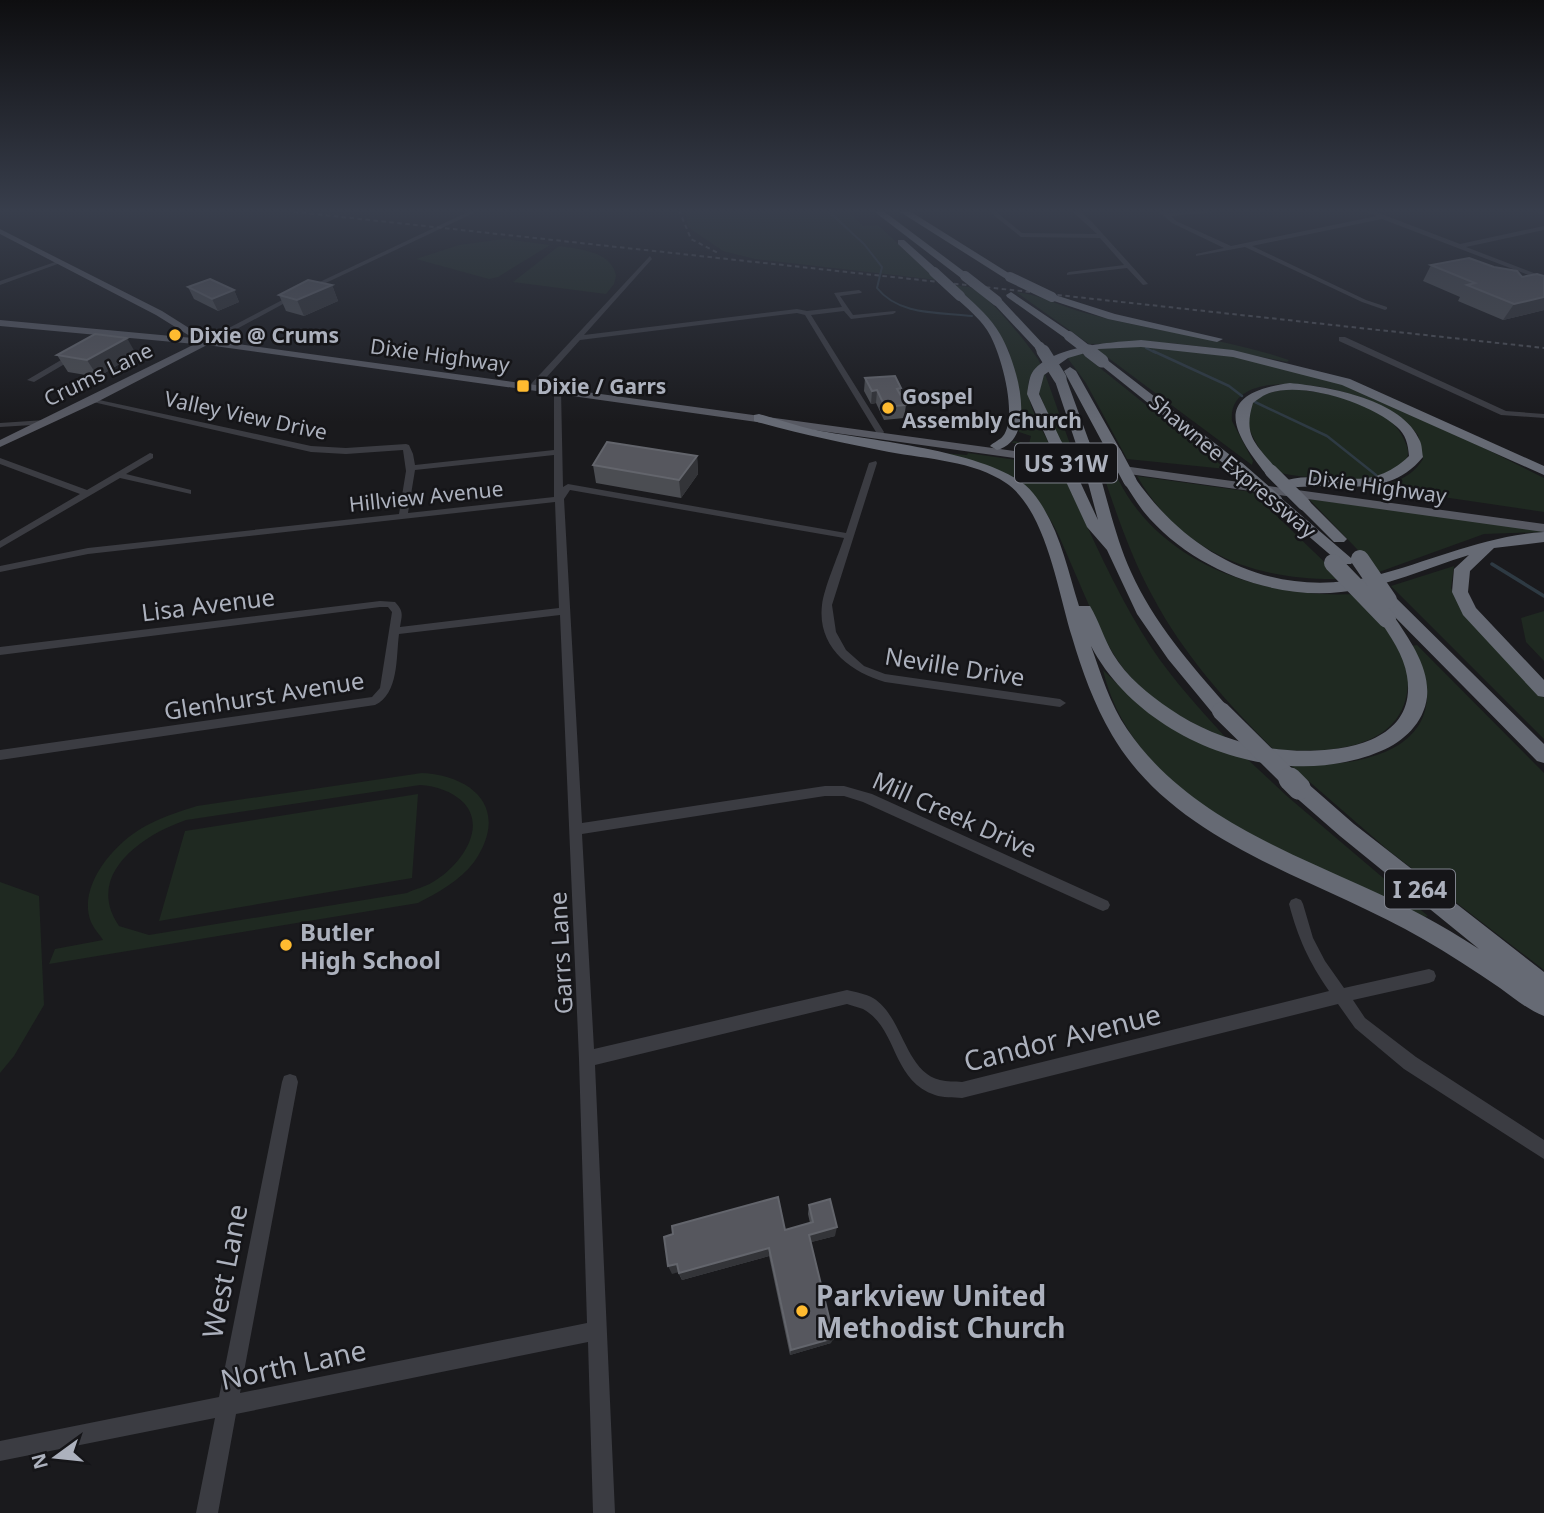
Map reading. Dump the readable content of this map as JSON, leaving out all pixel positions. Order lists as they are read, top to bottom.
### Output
{
  "streets": {
    "highway": ["Shawnee Expressway", "I 264"],
    "main road": ["Dixie Highway", "Crums Lane", "US 31W"],
    "street": [
      "Valley View Drive",
      "Hillview Avenue",
      "Lisa Avenue",
      "Neville Drive",
      "Glenhurst Avenue",
      "Mill Creek Drive",
      "Garrs Lane",
      "Candor Avenue",
      "West Lane",
      "North Lane"
    ]
  },
  "crossings": [
    ["Dixie Highway", "Crums Lane"],
    ["Dixie Highway", "Garrs Lane"],
    ["Crums Lane", "Valley View Drive"],
    ["Hillview Avenue", "Neville Drive"],
    ["Hillview Avenue", "Garrs Lane"],
    ["Lisa Avenue", "Glenhurst Avenue"],
    ["Mill Creek Drive", "Garrs Lane"],
    ["Garrs Lane", "Candor Avenue"],
    ["Garrs Lane", "North Lane"],
    ["West Lane", "North Lane"]
  ],
  "places": {
    "other": [
      "Dixie @ Crums",
      "Gospel Assembly Church",
      "Butler High School",
      "Parkview United Methodist Church"
    ],
    "transit": ["Dixie / Garrs"]
  },
  "north": "left"
}
